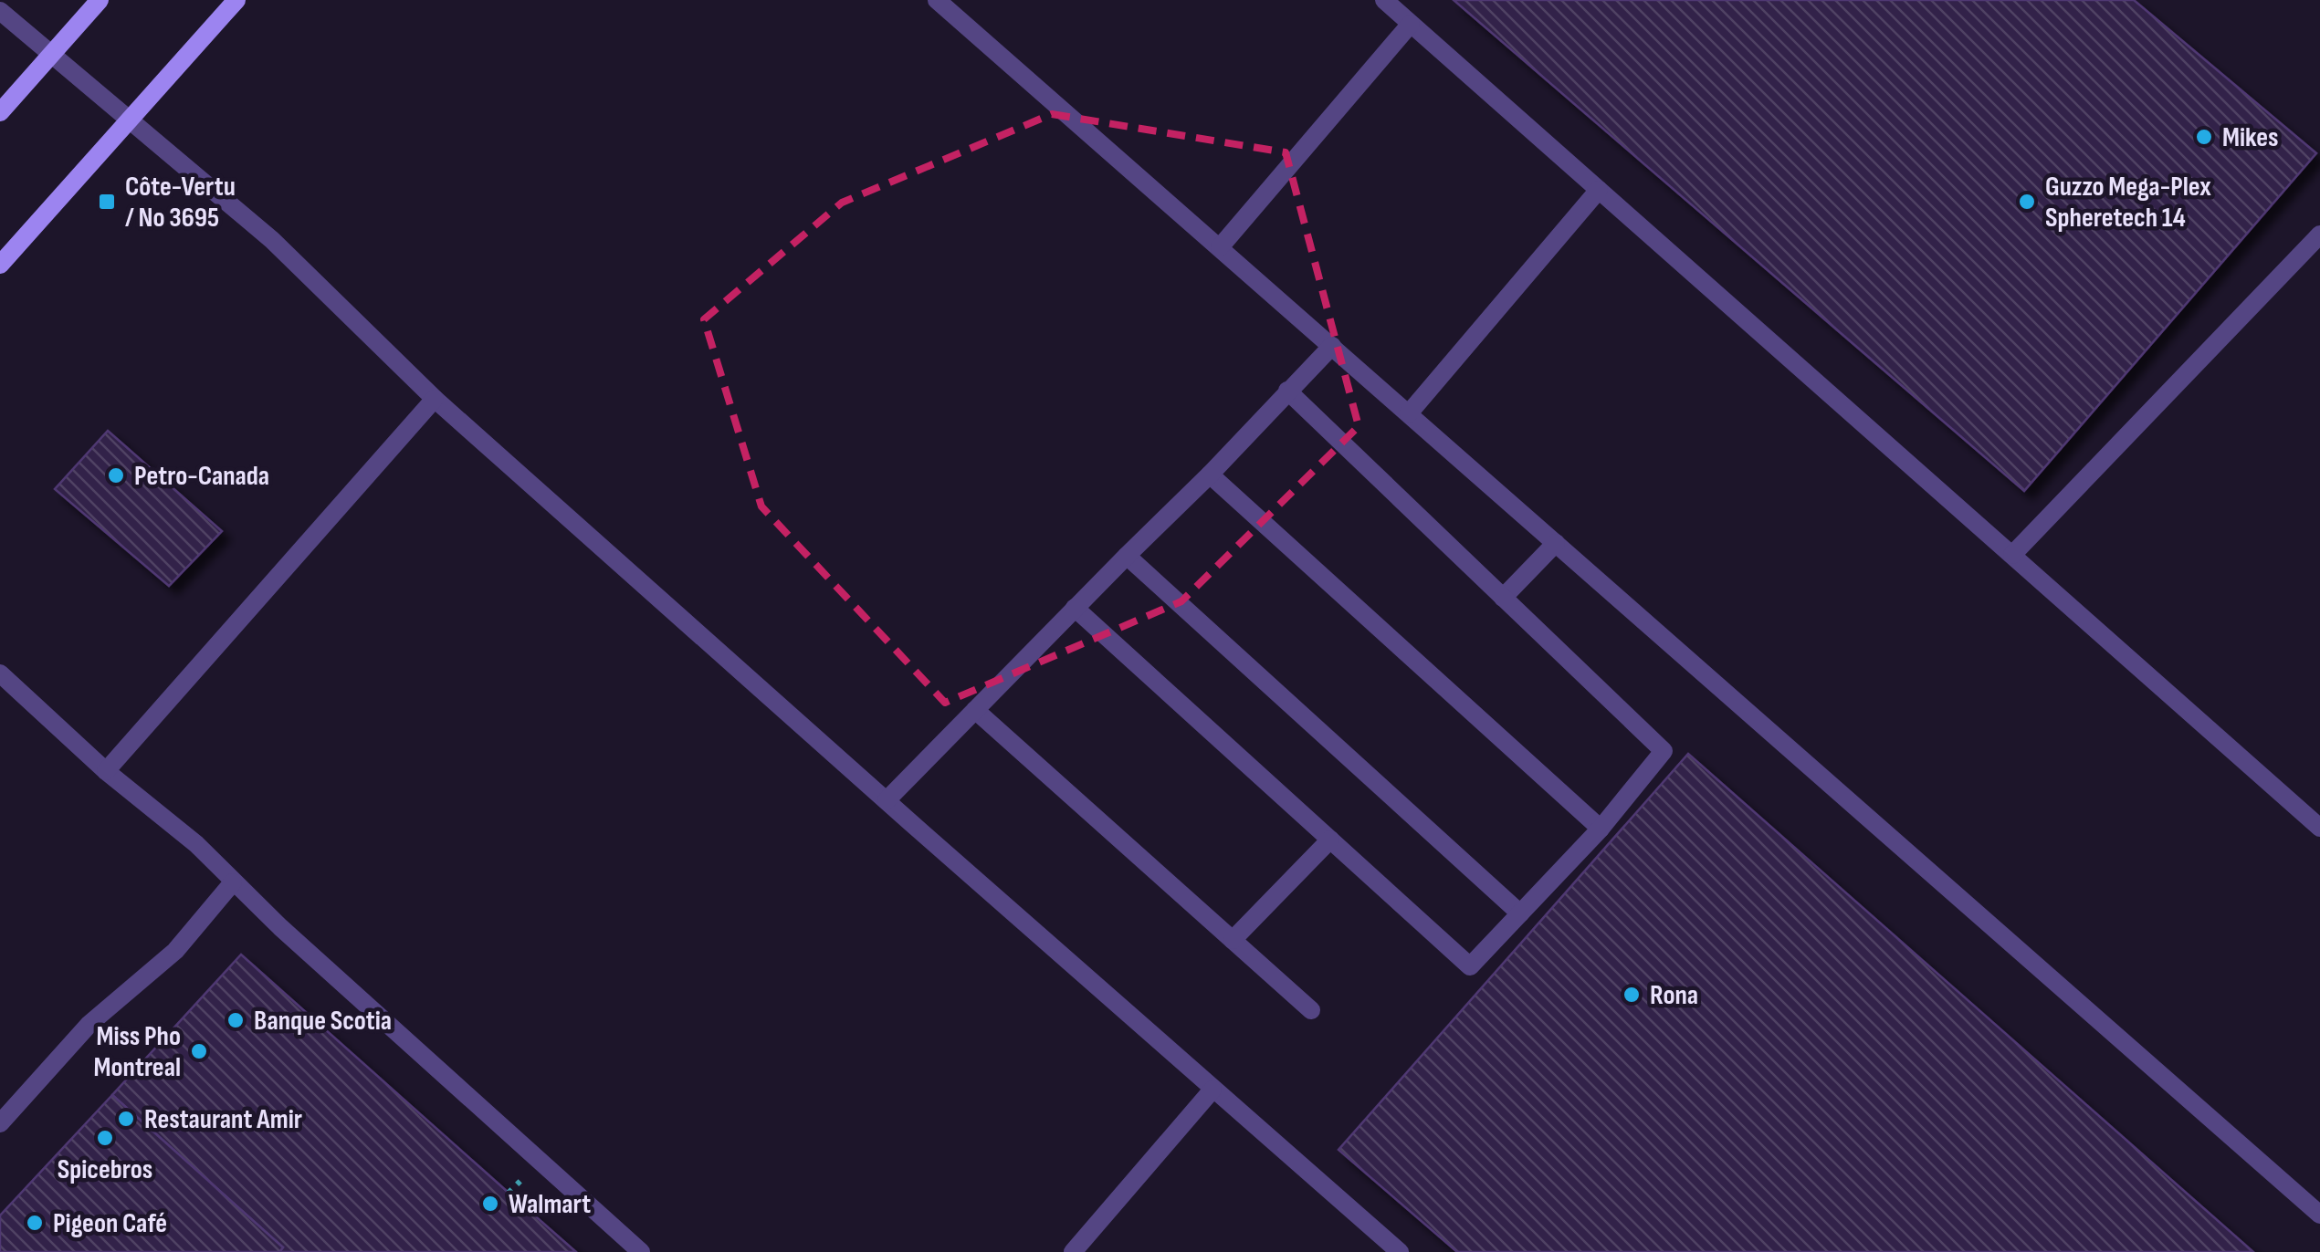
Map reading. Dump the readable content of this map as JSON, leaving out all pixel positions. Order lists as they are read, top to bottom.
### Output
{
  "places": {
    "other": [
      "Mikes",
      "Guzzo Mega-Plex Spheretech 14",
      "Petro-Canada",
      "Rona",
      "Banque Scotia",
      "Miss Pho Montreal",
      "Restaurant Amir",
      "Spicebros",
      "Walmart",
      "Pigeon Café"
    ],
    "transit": ["Côte-Vertu / No 3695"]
  }
}
